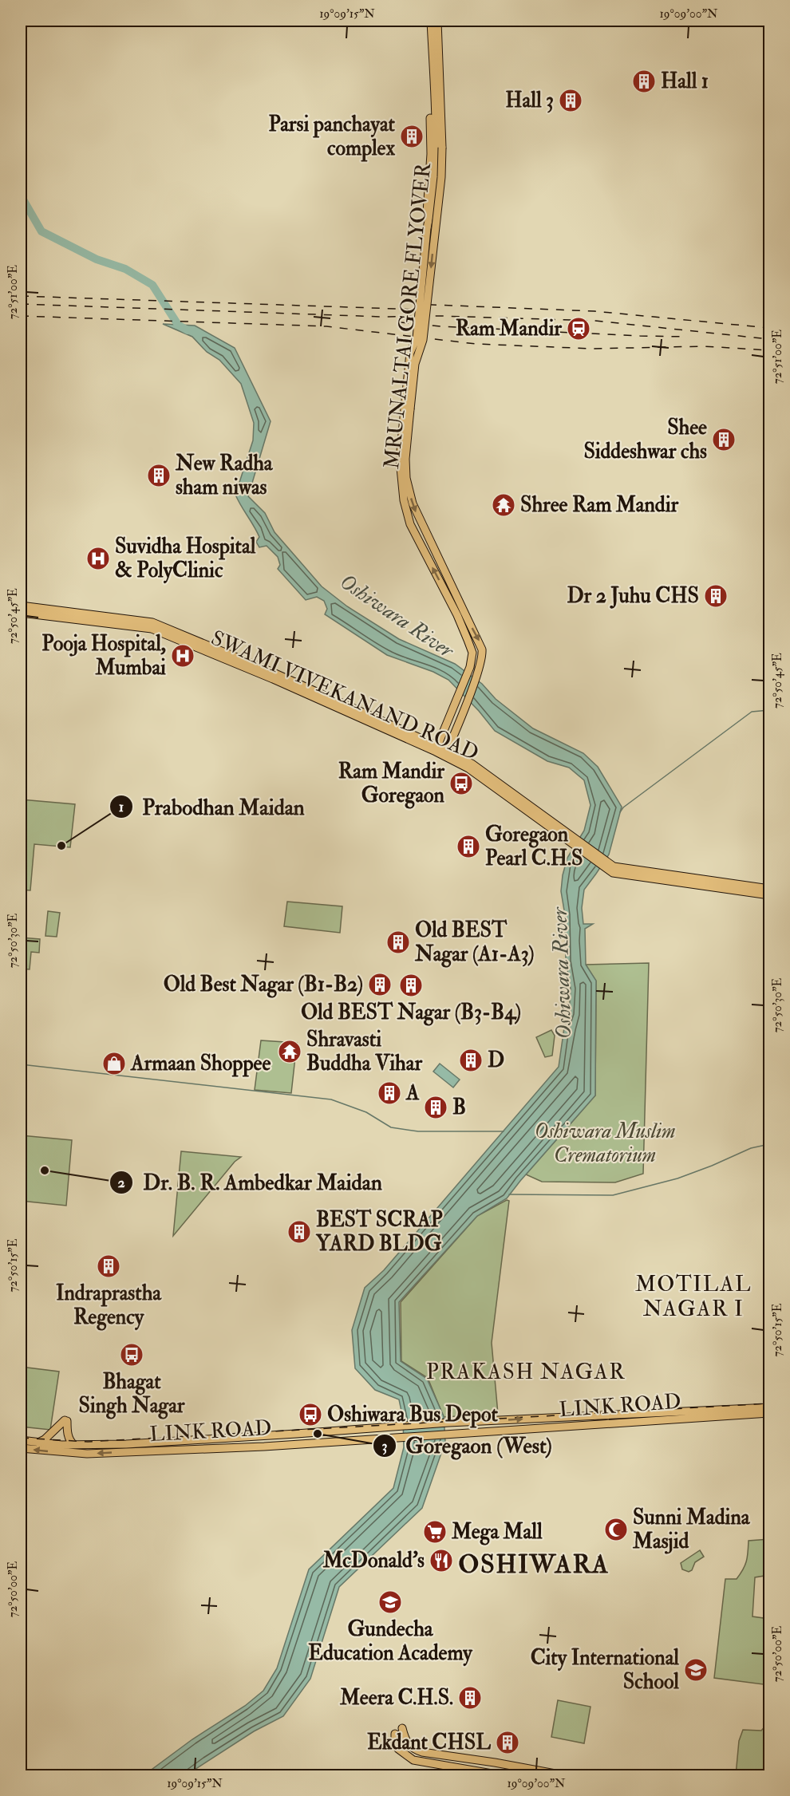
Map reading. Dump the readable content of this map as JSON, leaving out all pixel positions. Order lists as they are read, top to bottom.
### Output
{
  "streets": {
    "main road": ["MRUNALTAI GORE FLYOVER", "SWAMI VIVEKANAND ROAD", "LINK ROAD"]
  },
  "crossings": [
    ["MRUNALTAI GORE FLYOVER", "SWAMI VIVEKANAND ROAD"]
  ],
  "districts": ["MOTILAL NAGAR I", "PRAKASH NAGAR", "OSHIWARA"],
  "water": ["Oshiwara River"],
  "parks": ["Oshiwara Muslim Crematorium"],
  "places": {
    "building": [
      "Hall 1",
      "Hall 3",
      "Parsi panchayat complex",
      "Shee Siddeshwar chs",
      "New Radha sham niwas",
      "Dr 2 Juhu CHS",
      "Goregaon Pearl C.H.S",
      "Old BEST Nagar (A1-A3)",
      "Old Best Nagar (B1-B2)",
      "Old BEST Nagar (B3-B4)",
      "D",
      "A",
      "B",
      "BEST SCRAP YARD BLDG",
      "Indraprastha Regency",
      "Meera C.H.S.",
      "Ekdant CHSL"
    ],
    "station": ["Ram Mandir"],
    "temple": ["Shree Ram Mandir", "Shravasti Buddha Vihar"],
    "hospital": ["Suvidha Hospital & PolyClinic", "Pooja Hospital, Mumbai"],
    "bus stop": ["Ram Mandir Goregaon", "Bhagat Singh Nagar", "Oshiwara Bus Depot"],
    "other": ["Prabodhan Maidan", "Dr. B. R. Ambedkar Maidan", "Goregaon (West)"],
    "shop": ["Armaan Shoppee"],
    "mosque": ["Sunni Madina Masjid"],
    "supermarket": ["Mega Mall"],
    "restaurant": ["McDonald's"],
    "school or university": ["Gundecha Education Academy", "City International School"]
  },
  "coordinates": [
    "19°09'15\"N",
    "19°09'00\"N",
    "72°51'00\"E",
    "72°50'45\"E",
    "72°50'30\"E",
    "72°50'15\"E",
    "72°50'00\"E"
  ]
}
